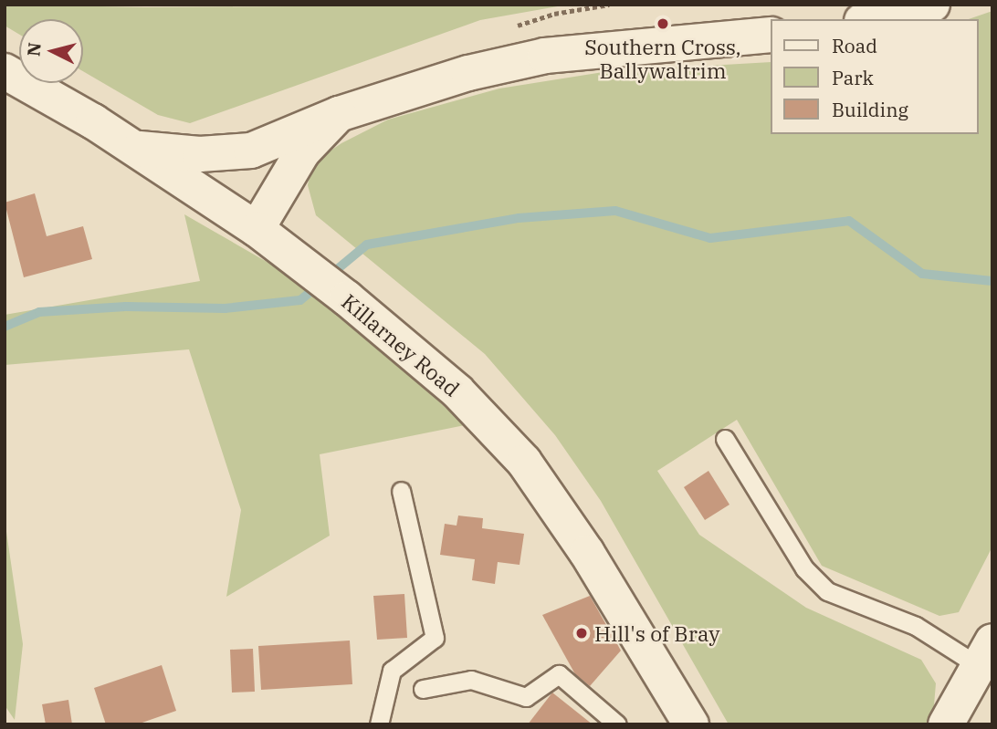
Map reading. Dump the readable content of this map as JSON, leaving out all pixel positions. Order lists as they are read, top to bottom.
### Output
{
  "streets": {
    "main road": ["Killarney Road"]
  },
  "places": ["Southern Cross, Ballywaltrim", "Hill's of Bray"],
  "legend": ["Road", "Park", "Building"],
  "north": "left"
}
